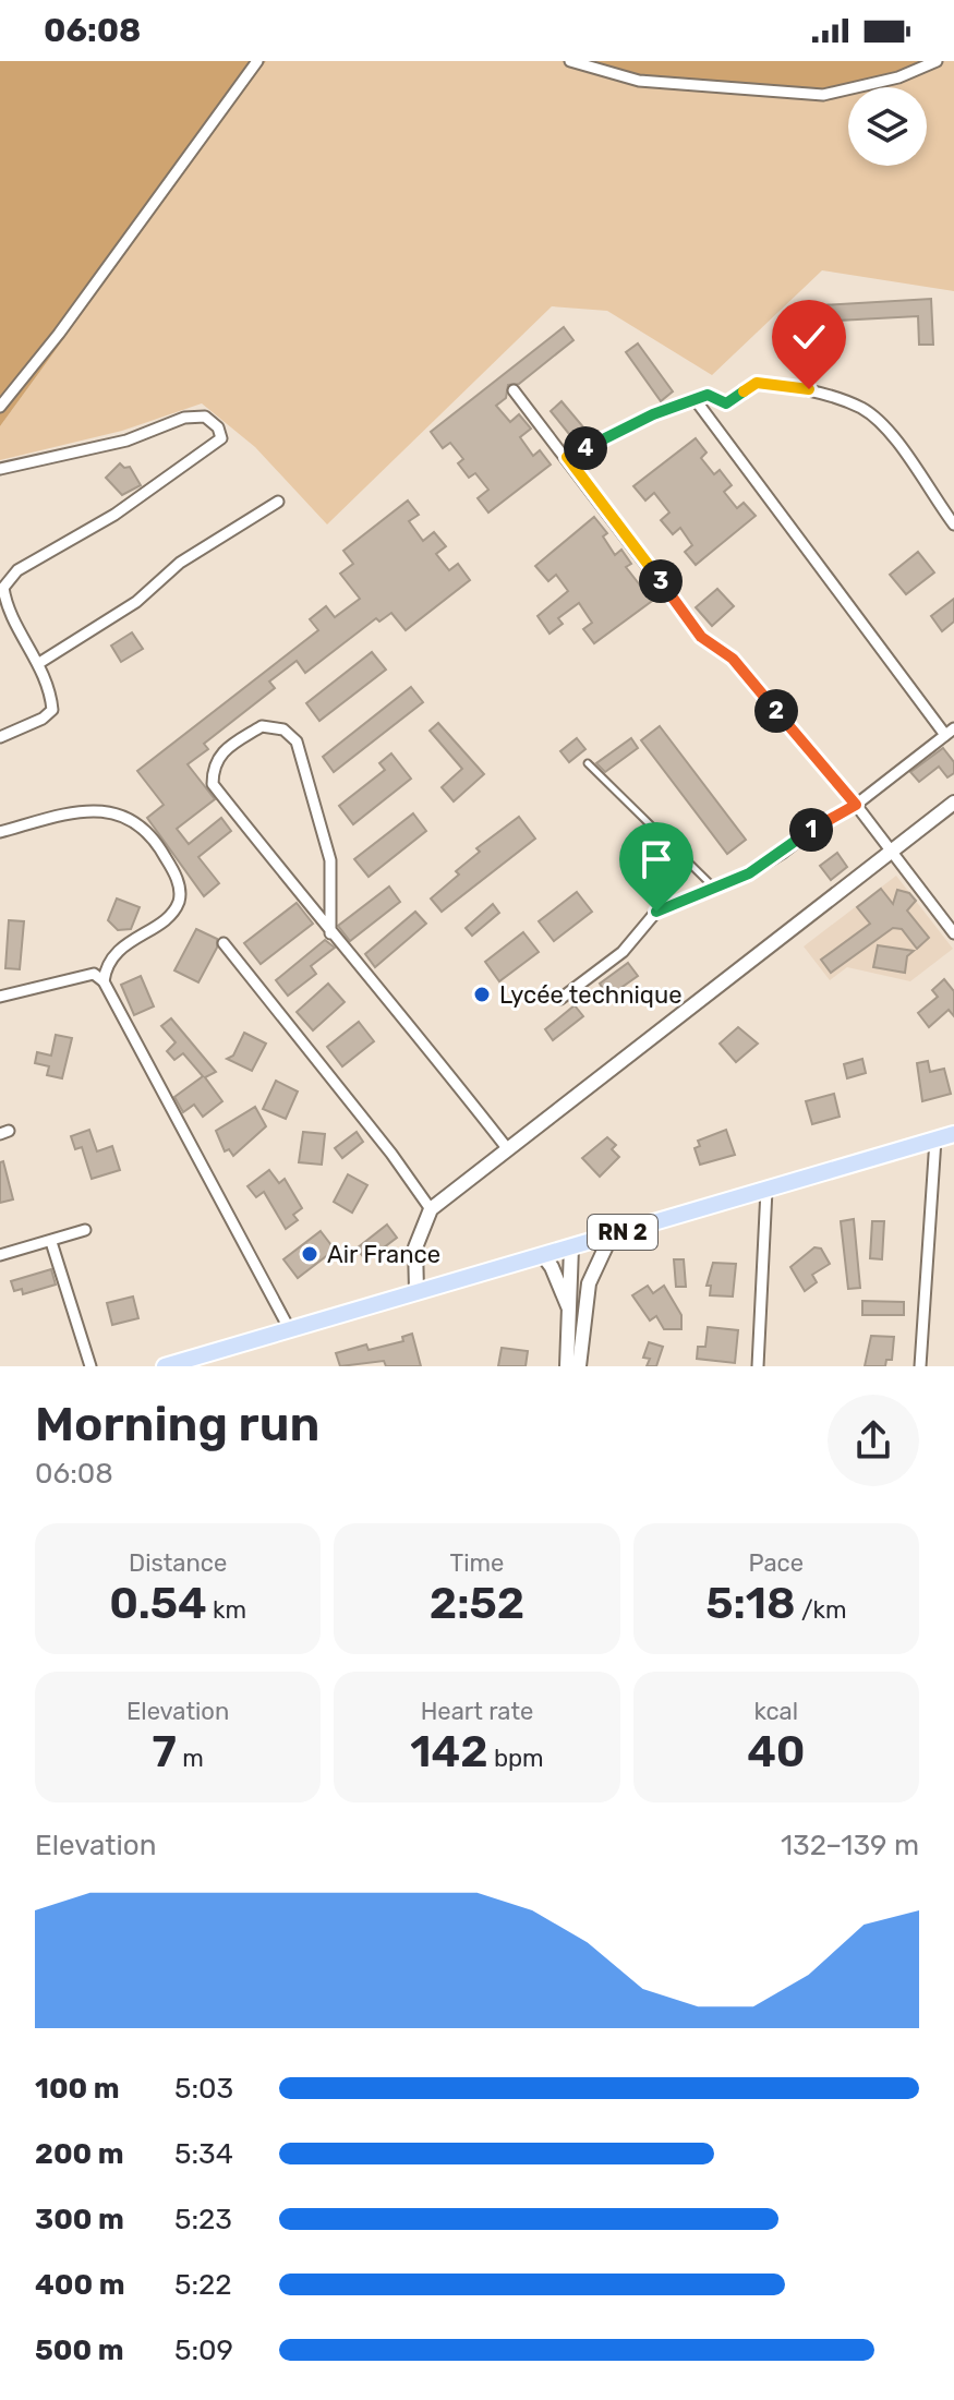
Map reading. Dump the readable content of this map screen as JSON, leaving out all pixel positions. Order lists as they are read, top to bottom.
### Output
{
  "streets": {
    "main road": ["RN 2"]
  },
  "places": ["Lycée technique", "Air France"],
  "page": {
    "status": "06:08",
    "pins": [
      "4",
      "3",
      "2",
      "1"
    ],
    "heading": ["Morning run", "06:08"],
    "stats": [
      ["Distance", "0.54 km"],
      ["Time", "2:52"],
      ["Pace", "5:18 /km"],
      ["Elevation", "7 m"],
      ["Heart rate", "142 bpm"],
      ["kcal", "40"]
    ],
    "chart": ["Elevation", "132–139 m"],
    "list": [
      {
        "name": "100 m",
        "note": "5:03"
      },
      {
        "name": "200 m",
        "note": "5:34"
      },
      {
        "name": "300 m",
        "note": "5:23"
      },
      {
        "name": "400 m",
        "note": "5:22"
      },
      {
        "name": "500 m",
        "note": "5:09"
      }
    ]
  }
}
